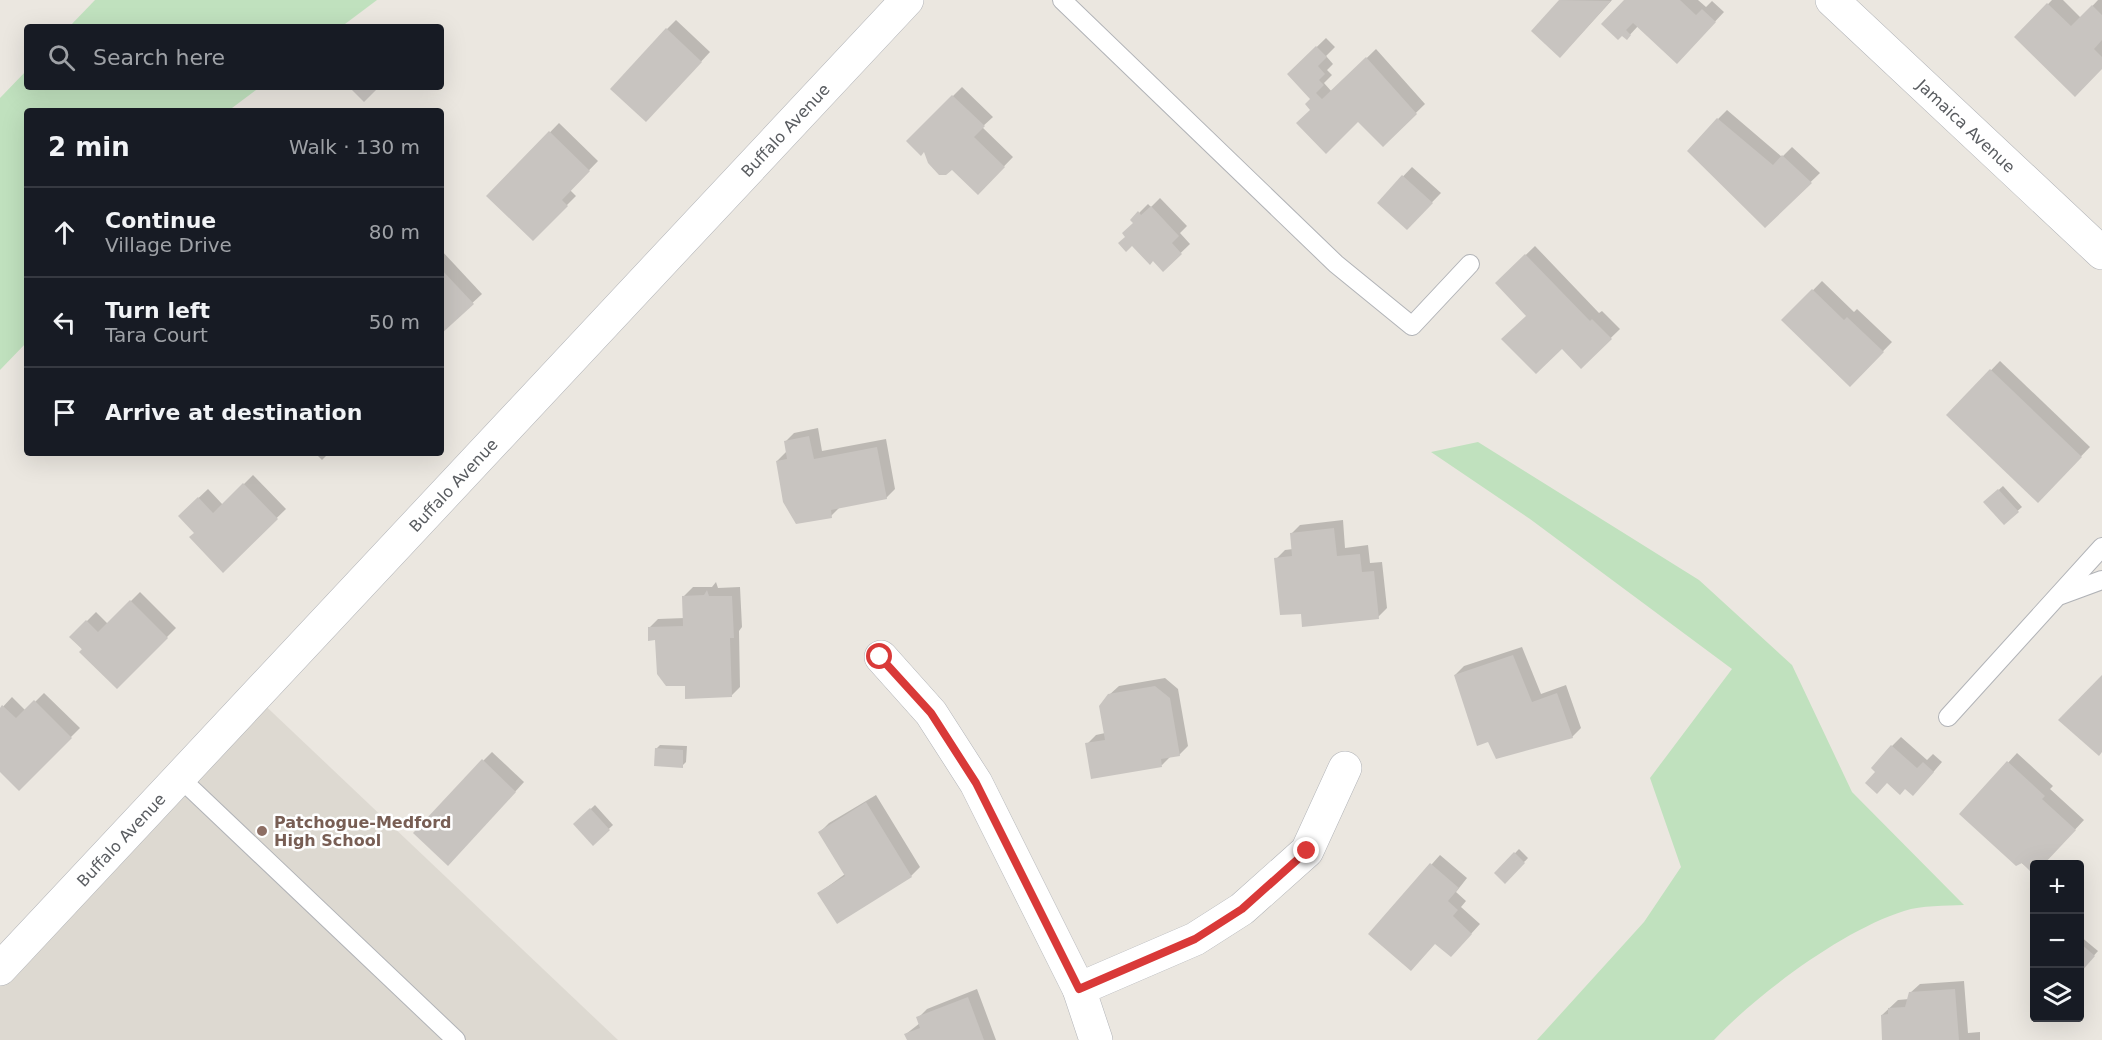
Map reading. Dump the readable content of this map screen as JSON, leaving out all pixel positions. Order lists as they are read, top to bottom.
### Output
{
  "streets": {
    "street": ["Jamaica Avenue", "Buffalo Avenue"]
  },
  "places": ["Patchogue-Medford High School"],
  "page": {
    "search": "Search here",
    "heading": ["2 min", "Walk · 130 m"],
    "list": [
      ["Continue", "Village Drive", "80 m"],
      ["Turn left", "Tara Court", "50 m"],
      "Arrive at destination"
    ],
    "map_buttons": ["+", "−"]
  }
}
